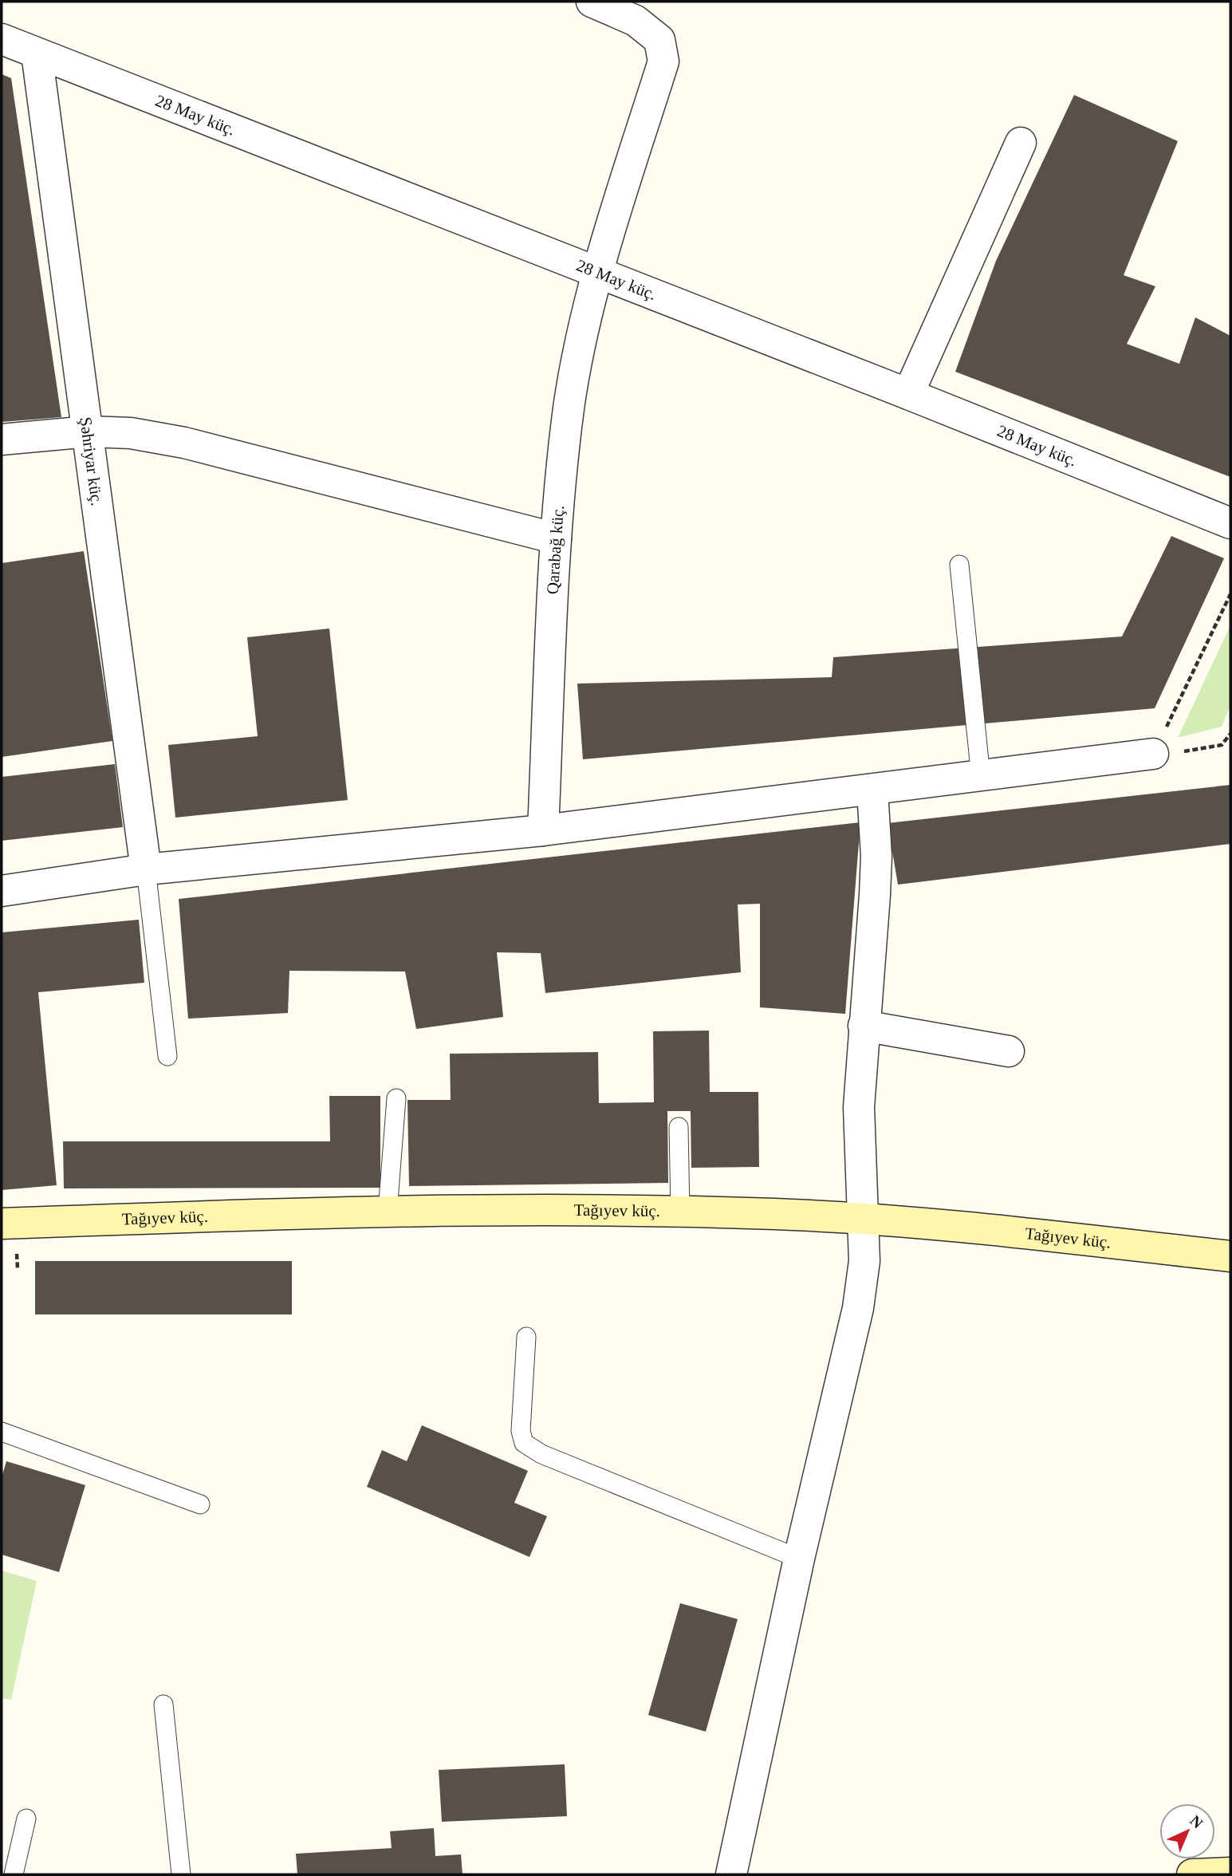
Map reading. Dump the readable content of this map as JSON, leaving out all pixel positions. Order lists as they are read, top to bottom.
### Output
{
  "streets": {
    "street": [
      "28 May küç.",
      "Şəhriyar küç.",
      "Qarabağ küç.",
      "Tağıyev küç."
    ]
  },
  "crossings": [
    ["28 May küç.", "Şəhriyar küç."],
    ["28 May küç.", "Qarabağ küç."]
  ],
  "north": "top right"
}
